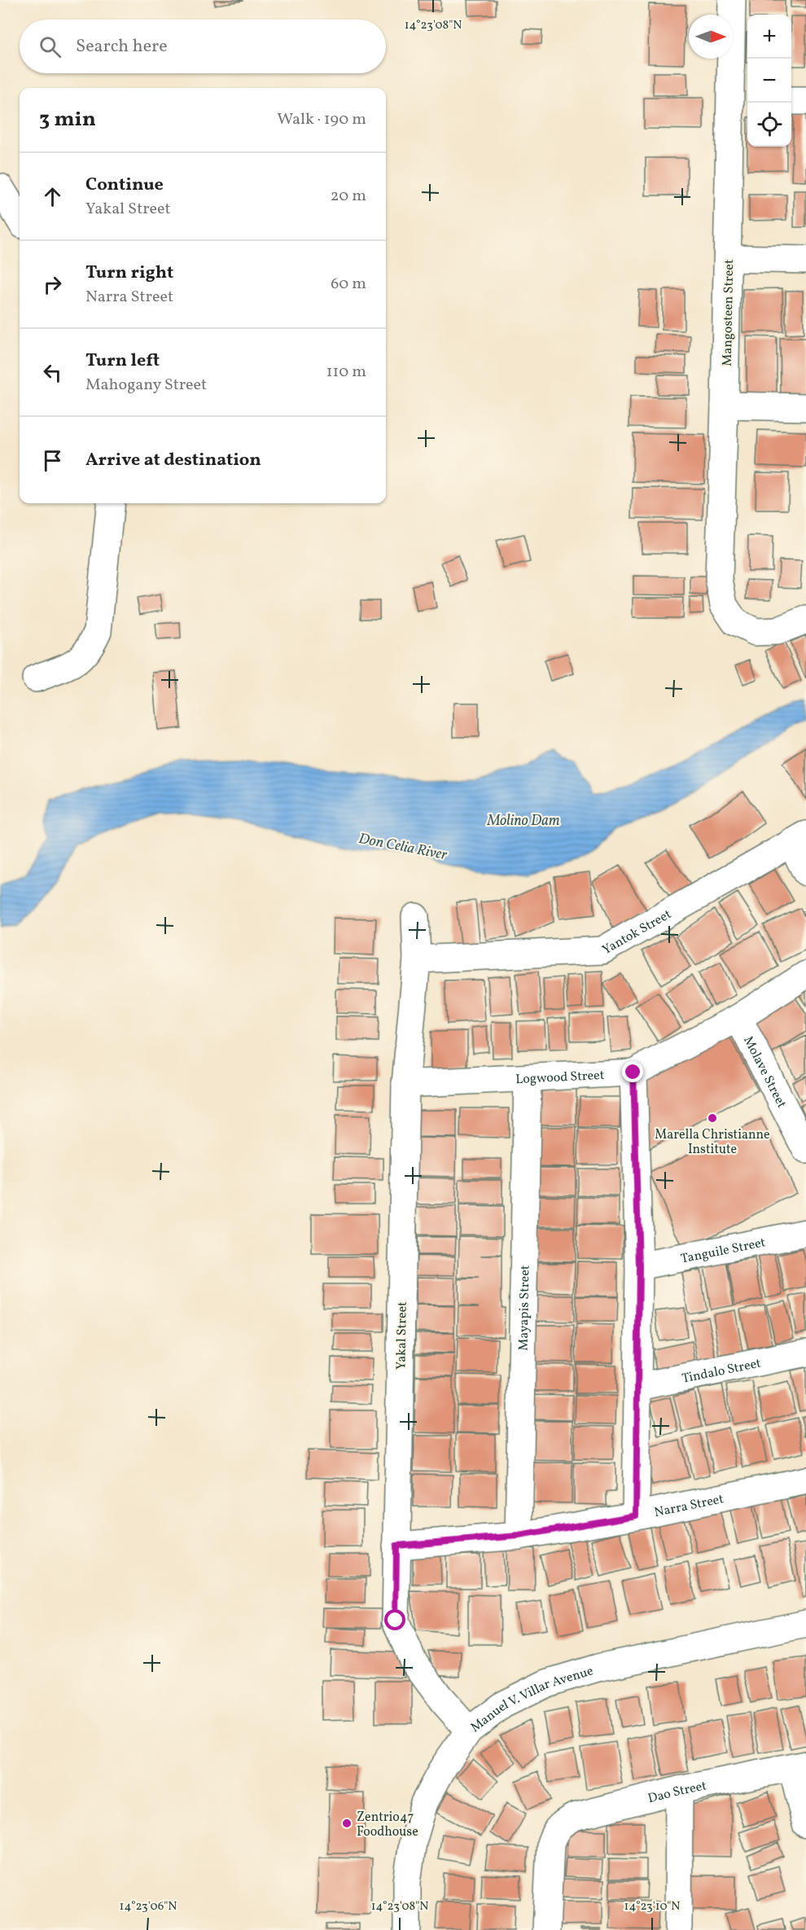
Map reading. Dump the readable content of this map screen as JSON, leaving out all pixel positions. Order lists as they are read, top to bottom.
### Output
{
  "streets": {
    "street": [
      "Mangosteen Street",
      "Yantok Street",
      "Molave Street",
      "Logwood Street",
      "Tanguile Street",
      "Mayapis Street",
      "Yakal Street",
      "Tindalo Street",
      "Narra Street",
      "Manuel V. Villar Avenue",
      "Dao Street"
    ]
  },
  "crossings": [
    ["Yantok Street", "Yakal Street"],
    ["Molave Street", "Logwood Street"],
    ["Logwood Street", "Mayapis Street"],
    ["Logwood Street", "Yakal Street"],
    ["Mayapis Street", "Narra Street"],
    ["Yakal Street", "Narra Street"],
    ["Yakal Street", "Manuel V. Villar Avenue"]
  ],
  "water": ["Molino Dam", "Don Celia River"],
  "places": ["Marella Christianne Institute", "Zentrio47 Foodhouse"],
  "north": "right",
  "page": {
    "map_buttons": ["+", "−"],
    "search": "Search here",
    "heading": ["3 min", "Walk · 190 m"],
    "list": [
      ["Continue", "Yakal Street", "20 m"],
      ["Turn right", "Narra Street", "60 m"],
      ["Turn left", "Mahogany Street", "110 m"],
      "Arrive at destination"
    ]
  },
  "coordinates": ["14°23'08\"N", "14°23'06\"N", "14°23'10\"N"]
}
